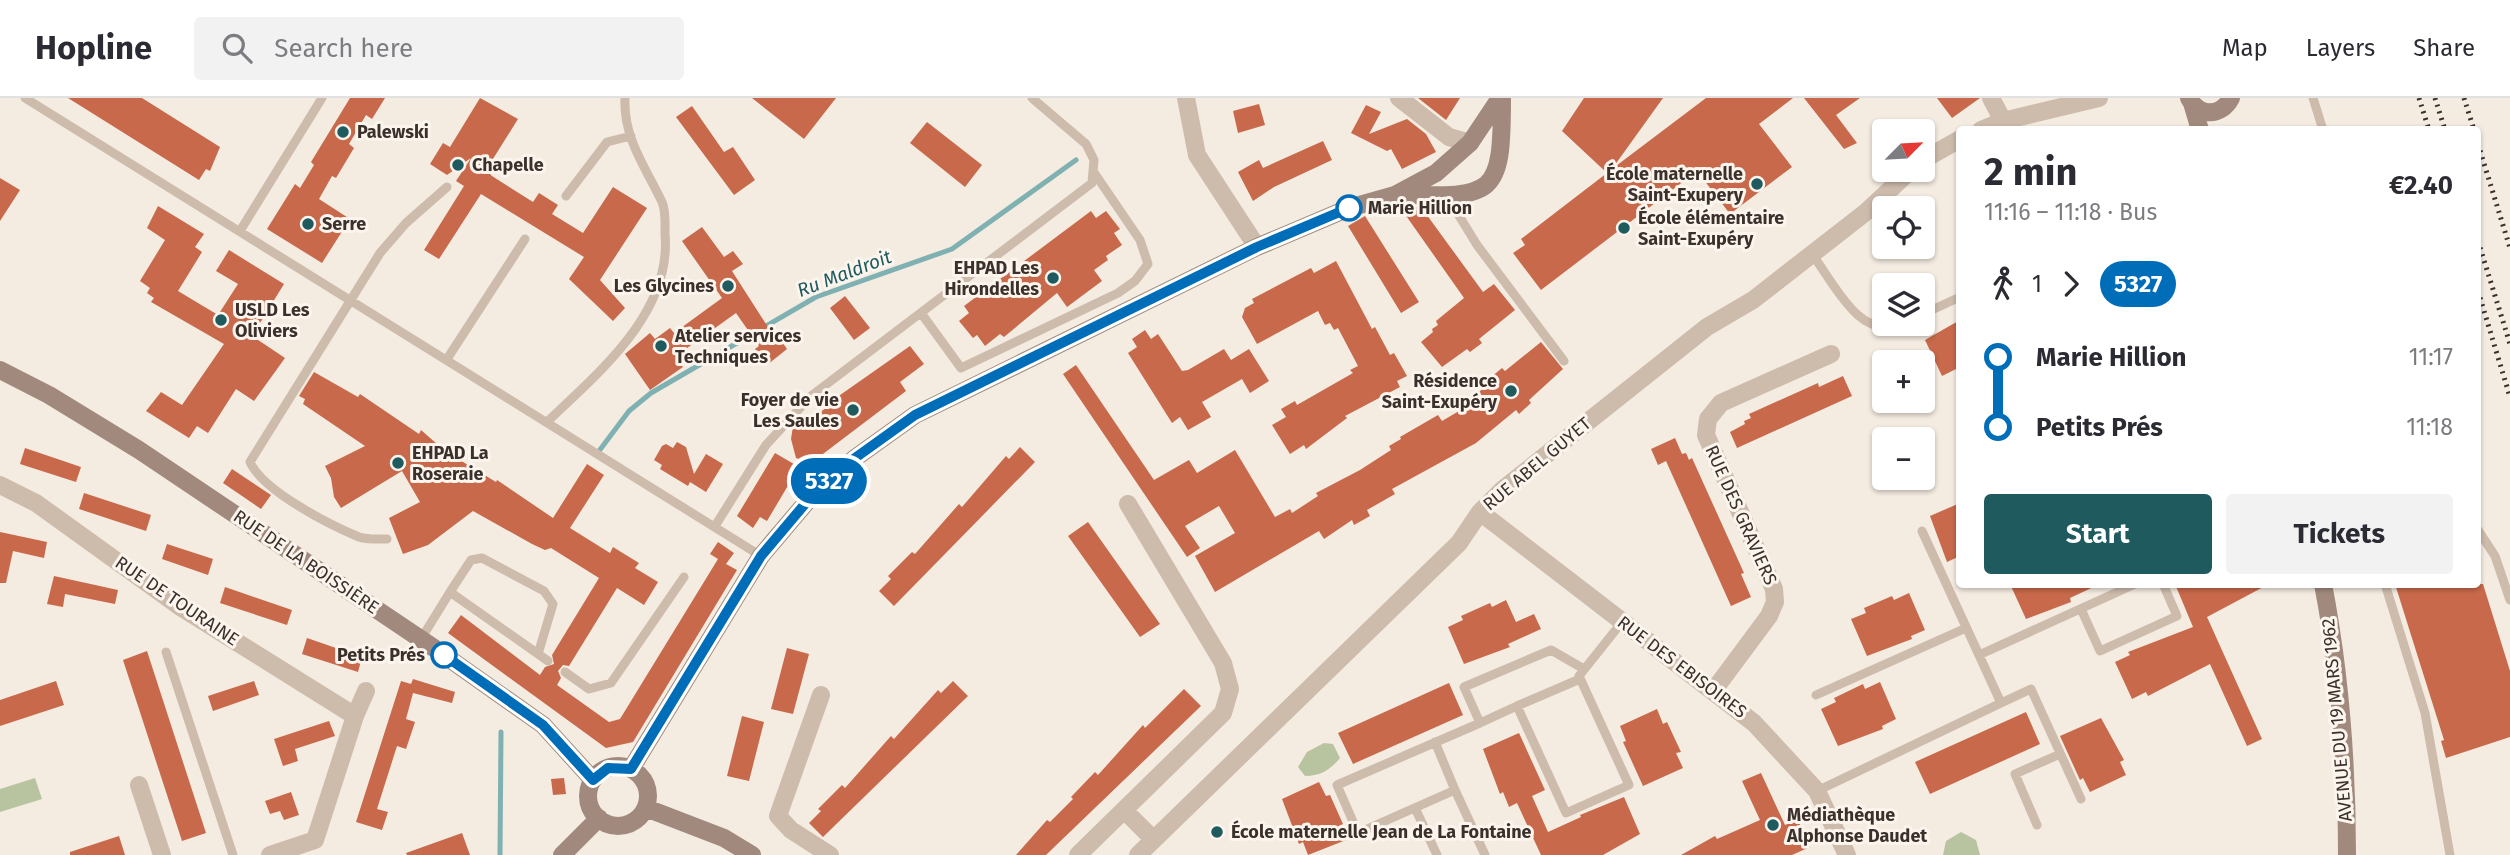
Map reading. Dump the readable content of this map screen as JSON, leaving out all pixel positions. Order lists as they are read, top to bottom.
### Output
{
  "streets": {
    "street": [
      "RUE ABEL GUYET",
      "RUE DES GRAVIERS",
      "RUE DE LA BOISSIÈRE",
      "RUE DE TOURAINE",
      "RUE DES EBISOIRES",
      "AVENUE DU 19 MARS 1962"
    ]
  },
  "crossings": [
    ["RUE ABEL GUYET", "RUE DES EBISOIRES"],
    ["RUE DES GRAVIERS", "RUE DES EBISOIRES"]
  ],
  "water": ["Ru Maldroit"],
  "places": [
    "Palewski",
    "Chapelle",
    "École maternelle Saint-Exupery",
    "Marie Hillion",
    "Serre",
    "École élémentaire Saint-Exupéry",
    "EHPAD Les Hirondelles",
    "Les Glycines",
    "USLD Les Oliviers",
    "Atelier services Techniques",
    "Résidence Saint-Exupéry",
    "Foyer de vie Les Saules",
    "EHPAD La Roseraie",
    "Petits Prés",
    "Médiathèque Alphonse Daudet",
    "École maternelle Jean de La Fontaine"
  ],
  "lines": ["bus line 5327"],
  "north": "top right",
  "page": {
    "header": "Hopline",
    "search": "Search here",
    "nav": ["Map", "Layers", "Share"],
    "on_map": "5327",
    "map_buttons": ["+", "−"],
    "heading": ["2 min", "11:16 – 11:18 · Bus", "€2.40"],
    "legs": ["1", "5327"],
    "list": [
      {
        "name": "Marie Hillion",
        "value": "11:17"
      },
      {
        "name": "Petits Prés",
        "value": "11:18"
      }
    ],
    "buttons": ["Start", "Tickets"]
  }
}
